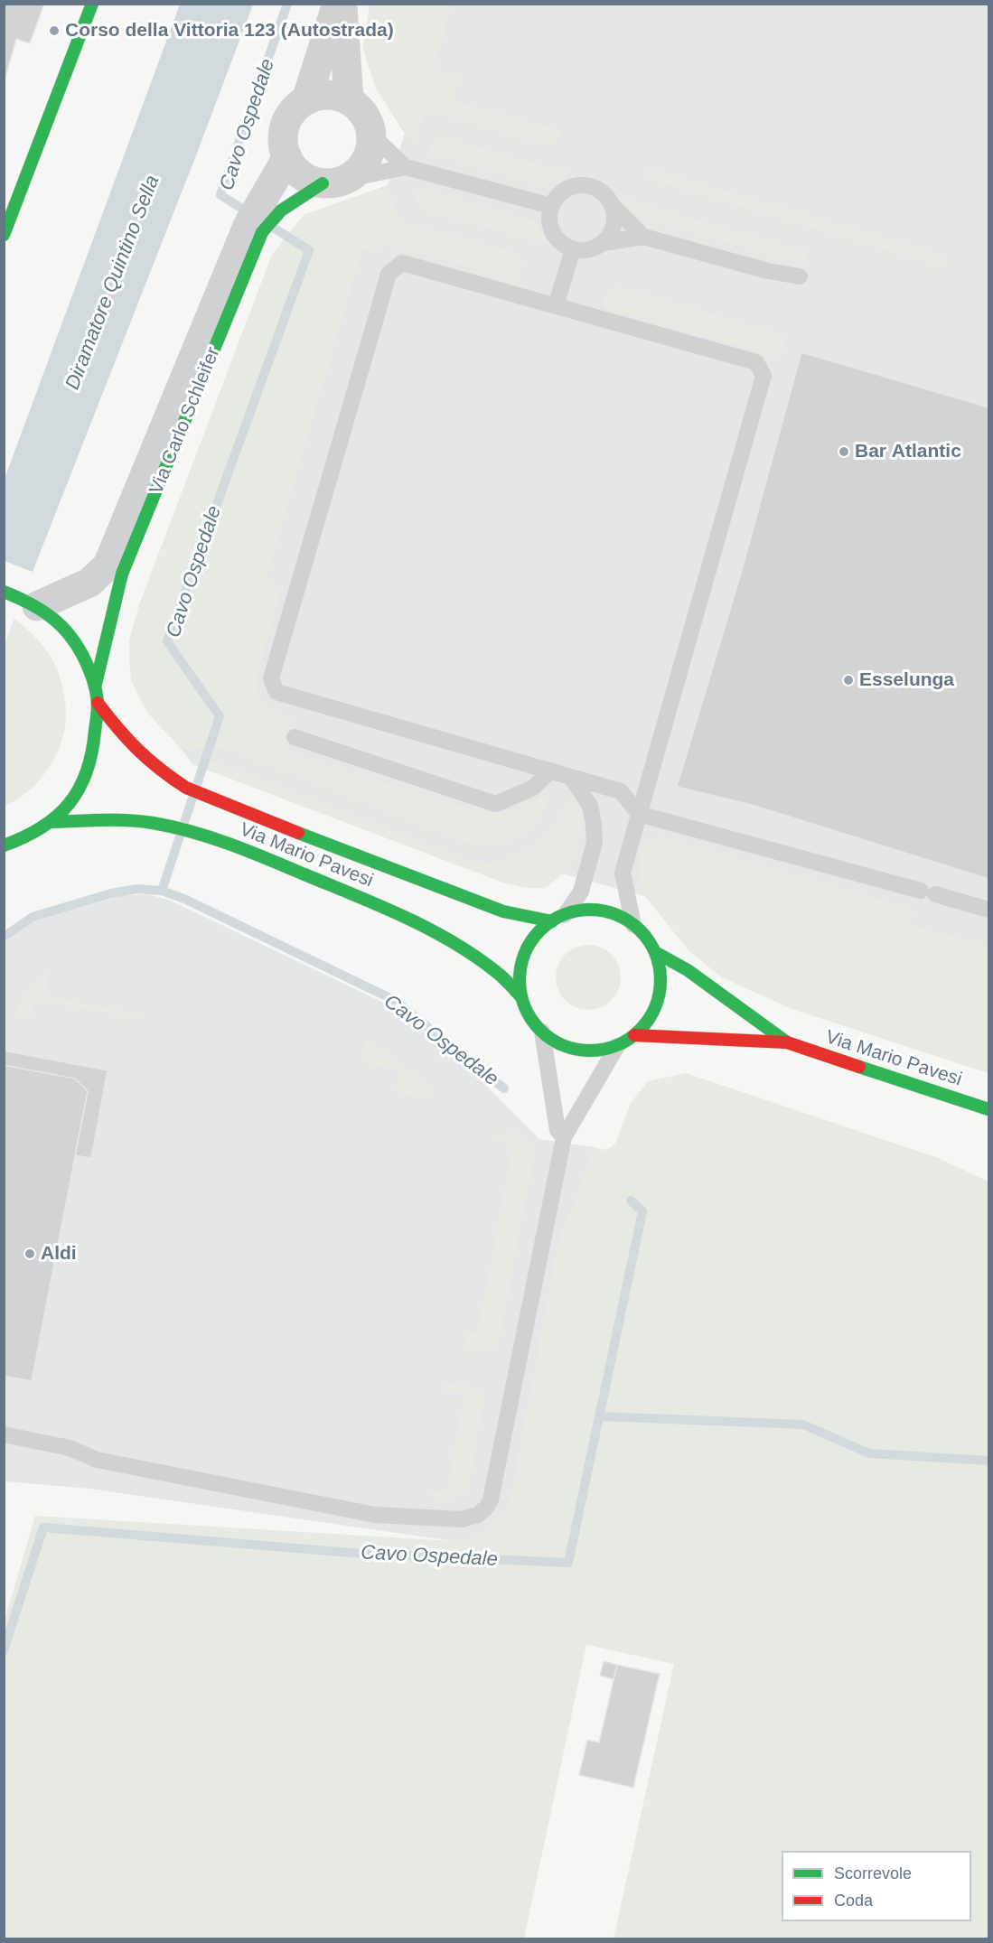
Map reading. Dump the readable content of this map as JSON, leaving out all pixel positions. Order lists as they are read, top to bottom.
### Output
{
  "streets": {
    "main road": ["Via Carlo Schleifer", "Via Mario Pavesi"]
  },
  "water": ["Cavo Ospedale", "Diramatore Quintino Sella"],
  "places": [
    "Corso della Vittoria 123 (Autostrada)",
    "Bar Atlantic",
    "Esselunga",
    "Aldi"
  ],
  "legend": ["Scorrevole", "Coda"]
}
